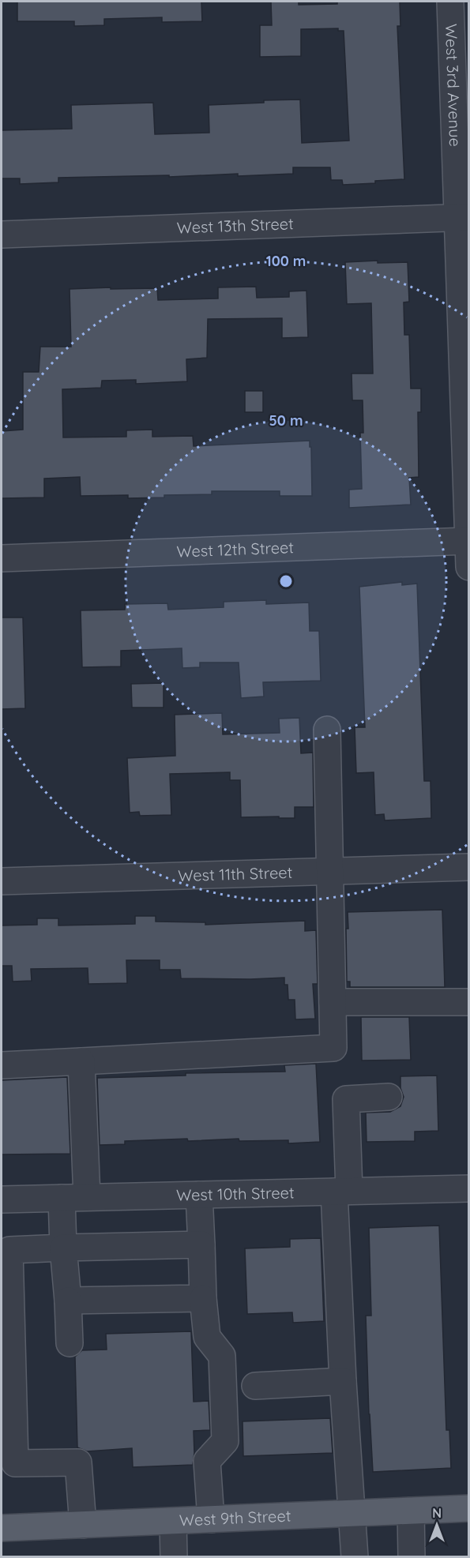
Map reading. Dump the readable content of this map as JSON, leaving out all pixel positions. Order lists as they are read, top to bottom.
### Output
{
  "streets": {
    "main road": ["West 9th Street"],
    "street": [
      "West 3rd Avenue",
      "West 13th Street",
      "West 12th Street",
      "West 11th Street",
      "West 10th Street"
    ]
  },
  "crossings": [
    ["West 3rd Avenue", "West 13th Street"],
    ["West 3rd Avenue", "West 12th Street"]
  ],
  "north": "top",
  "rings": ["100 m", "50 m"]
}
